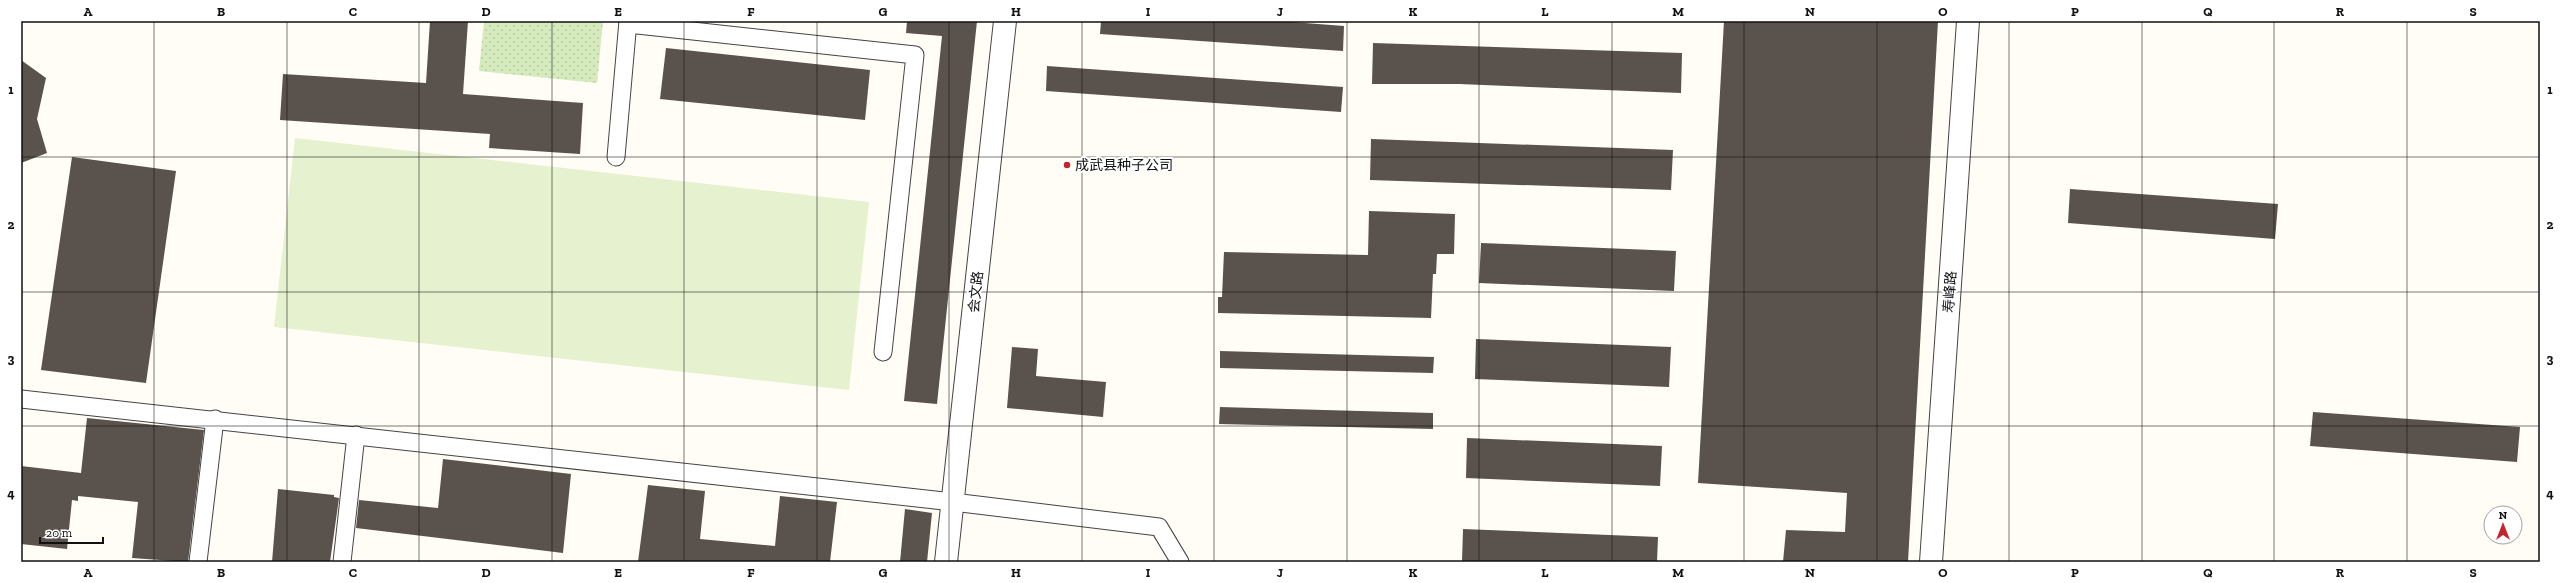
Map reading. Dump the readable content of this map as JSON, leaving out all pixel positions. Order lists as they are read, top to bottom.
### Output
{
  "streets": {
    "street": ["会文路", "寿峰路"]
  },
  "places": ["成武县种子公司"],
  "scale_bar": "20 m",
  "north": "top",
  "grid": {
    "columns": [
      "A",
      "B",
      "C",
      "D",
      "E",
      "F",
      "G",
      "H",
      "I",
      "J",
      "K",
      "L",
      "M",
      "N",
      "O",
      "P",
      "Q",
      "R",
      "S"
    ],
    "rows": [
      "1",
      "2",
      "3",
      "4"
    ]
  }
}
